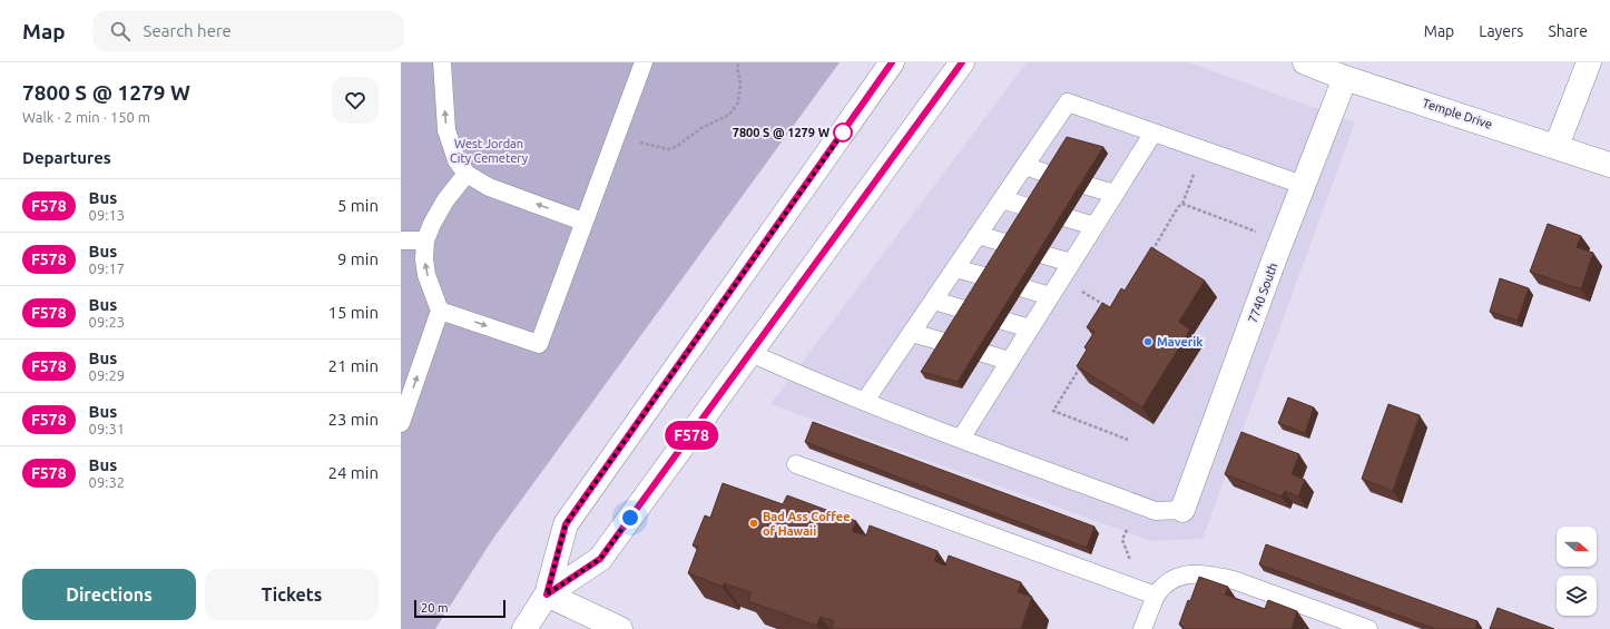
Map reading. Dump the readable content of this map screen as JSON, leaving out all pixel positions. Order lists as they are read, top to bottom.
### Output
{
  "streets": {
    "main road": ["Temple Drive", "7740 South"]
  },
  "crossings": [
    ["Temple Drive", "7740 South"]
  ],
  "parks": ["West Jordan City Cemetery"],
  "places": ["7800 S @ 1279 W", "Maverik", "Bad Ass Coffee of Hawaii"],
  "lines": ["bus line F578"],
  "scale_bar": "20 m",
  "north": "right",
  "page": {
    "header": "Map",
    "search": "Search here",
    "nav": ["Map", "Layers", "Share"],
    "heading": [
      ["7800 S @ 1279 W", "Walk · 2 min · 150 m"],
      "Departures"
    ],
    "on_map": "F578",
    "list": [
      {
        "mark": "F578",
        "name": "Bus",
        "note": "09:13",
        "value": "5 min"
      },
      {
        "mark": "F578",
        "name": "Bus",
        "note": "09:17",
        "value": "9 min"
      },
      {
        "mark": "F578",
        "name": "Bus",
        "note": "09:23",
        "value": "15 min"
      },
      {
        "mark": "F578",
        "name": "Bus",
        "note": "09:29",
        "value": "21 min"
      },
      {
        "mark": "F578",
        "name": "Bus",
        "note": "09:31",
        "value": "23 min"
      },
      {
        "mark": "F578",
        "name": "Bus",
        "note": "09:32",
        "value": "24 min"
      }
    ],
    "buttons": ["Directions", "Tickets"],
    "scale": "20 m"
  }
}
